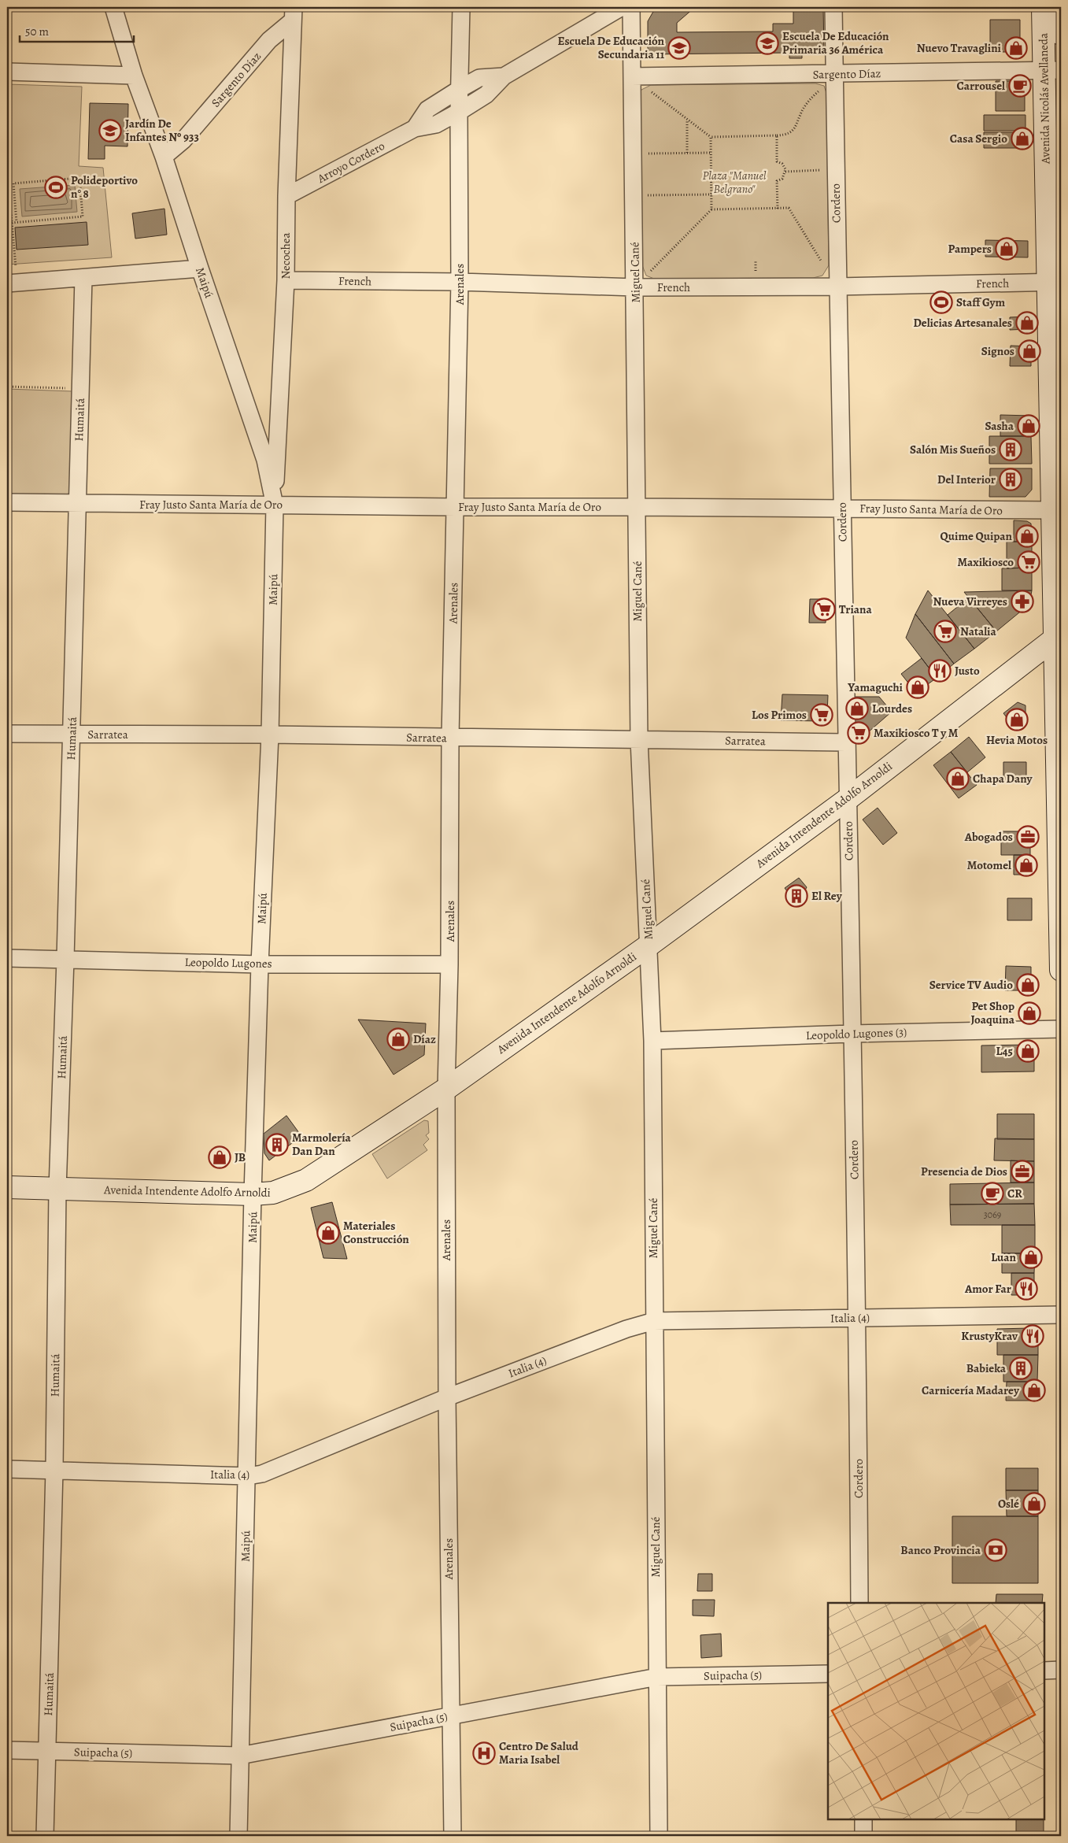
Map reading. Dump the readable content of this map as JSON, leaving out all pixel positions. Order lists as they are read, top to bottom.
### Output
{
  "streets": {
    "main road": ["Avenida Nicolás Avellaneda", "Avenida Intendente Adolfo Arnoldi"],
    "street": [
      "Sargento Díaz",
      "Arroyo Cordero",
      "Cordero",
      "Necochea",
      "Miguel Cané",
      "French",
      "Maipú",
      "Arenales",
      "Humaitá",
      "Fray Justo Santa María de Oro",
      "Sarratea",
      "Leopoldo Lugones",
      "Leopoldo Lugones (3)",
      "Italia (4)",
      "Suipacha (5)"
    ]
  },
  "crossings": [
    ["Sargento Díaz", "Avenida Nicolás Avellaneda"],
    ["Sargento Díaz", "Cordero"],
    ["Sargento Díaz", "Necochea"],
    ["Sargento Díaz", "Miguel Cané"],
    ["Sargento Díaz", "Maipú"],
    ["Avenida Nicolás Avellaneda", "French"],
    ["Avenida Nicolás Avellaneda", "Fray Justo Santa María de Oro"],
    ["Avenida Nicolás Avellaneda", "Avenida Intendente Adolfo Arnoldi"],
    ["Arroyo Cordero", "Necochea"],
    ["Arroyo Cordero", "Arenales"],
    ["Cordero", "French"],
    ["Cordero", "Fray Justo Santa María de Oro"],
    ["Cordero", "Sarratea"],
    ["Cordero", "Avenida Intendente Adolfo Arnoldi"],
    ["Cordero", "Leopoldo Lugones (3)"],
    ["Cordero", "Italia (4)"],
    ["Necochea", "French"],
    ["Necochea", "Maipú"],
    ["Necochea", "Fray Justo Santa María de Oro"],
    ["Miguel Cané", "French"],
    ["Miguel Cané", "Fray Justo Santa María de Oro"],
    ["Miguel Cané", "Sarratea"],
    ["Miguel Cané", "Avenida Intendente Adolfo Arnoldi"],
    ["Miguel Cané", "Leopoldo Lugones (3)"],
    ["Miguel Cané", "Italia (4)"],
    ["Miguel Cané", "Suipacha (5)"],
    ["French", "Arenales"],
    ["Maipú", "Fray Justo Santa María de Oro"],
    ["Maipú", "Sarratea"],
    ["Maipú", "Avenida Intendente Adolfo Arnoldi"],
    ["Maipú", "Leopoldo Lugones"],
    ["Maipú", "Italia (4)"],
    ["Maipú", "Suipacha (5)"],
    ["Arenales", "Fray Justo Santa María de Oro"],
    ["Arenales", "Sarratea"],
    ["Arenales", "Avenida Intendente Adolfo Arnoldi"],
    ["Arenales", "Leopoldo Lugones"],
    ["Arenales", "Italia (4)"],
    ["Arenales", "Suipacha (5)"],
    ["Humaitá", "Fray Justo Santa María de Oro"],
    ["Humaitá", "Sarratea"],
    ["Humaitá", "Avenida Intendente Adolfo Arnoldi"],
    ["Humaitá", "Leopoldo Lugones"],
    ["Humaitá", "Italia (4)"],
    ["Humaitá", "Suipacha (5)"]
  ],
  "parks": ["Plaza \"Manuel Belgrano\""],
  "places": {
    "school or university": ["Escuela De Educación Primaria 36 América", "Escuela De Educación Secundaria 11", "Jardín De Infantes Nº 933"],
    "shop": [
      "Nuevo Travaglini",
      "Casa Sergio",
      "Pampers",
      "Delicias Artesanales",
      "Signos",
      "Sasha",
      "Quime Quipan",
      "Yamaguchi",
      "Lourdes",
      "Hevia Motos",
      "Chapa Dany",
      "Motomel",
      "Service TV Audio",
      "Pet Shop Joaquina",
      "Díaz",
      "L45",
      "JB",
      "Materiales Construcción",
      "Luan",
      "Carnicería Madarey",
      "Oslé"
    ],
    "cafe": ["Carrousel", "CR"],
    "sports": ["Polideportivo n° 8", "Staff Gym"],
    "building": [
      "Salón Mis Sueños",
      "Del Interior",
      "El Rey",
      "Marmolería Dan Dan",
      "Babieka"
    ],
    "supermarket": [
      "Maxikiosco",
      "Triana",
      "Natalia",
      "Los Primos",
      "Maxikiosco T y M"
    ],
    "pharmacy": ["Nueva Virreyes"],
    "restaurant": ["Justo", "Amor Far", "KrustyKrav"],
    "office": ["Abogados", "Presencia de Dios"],
    "bank": ["Banco Provincia"],
    "hospital": ["Centro De Salud Maria Isabel"]
  },
  "house_numbers": ["3069"],
  "scale_bar": "50 m"
}
